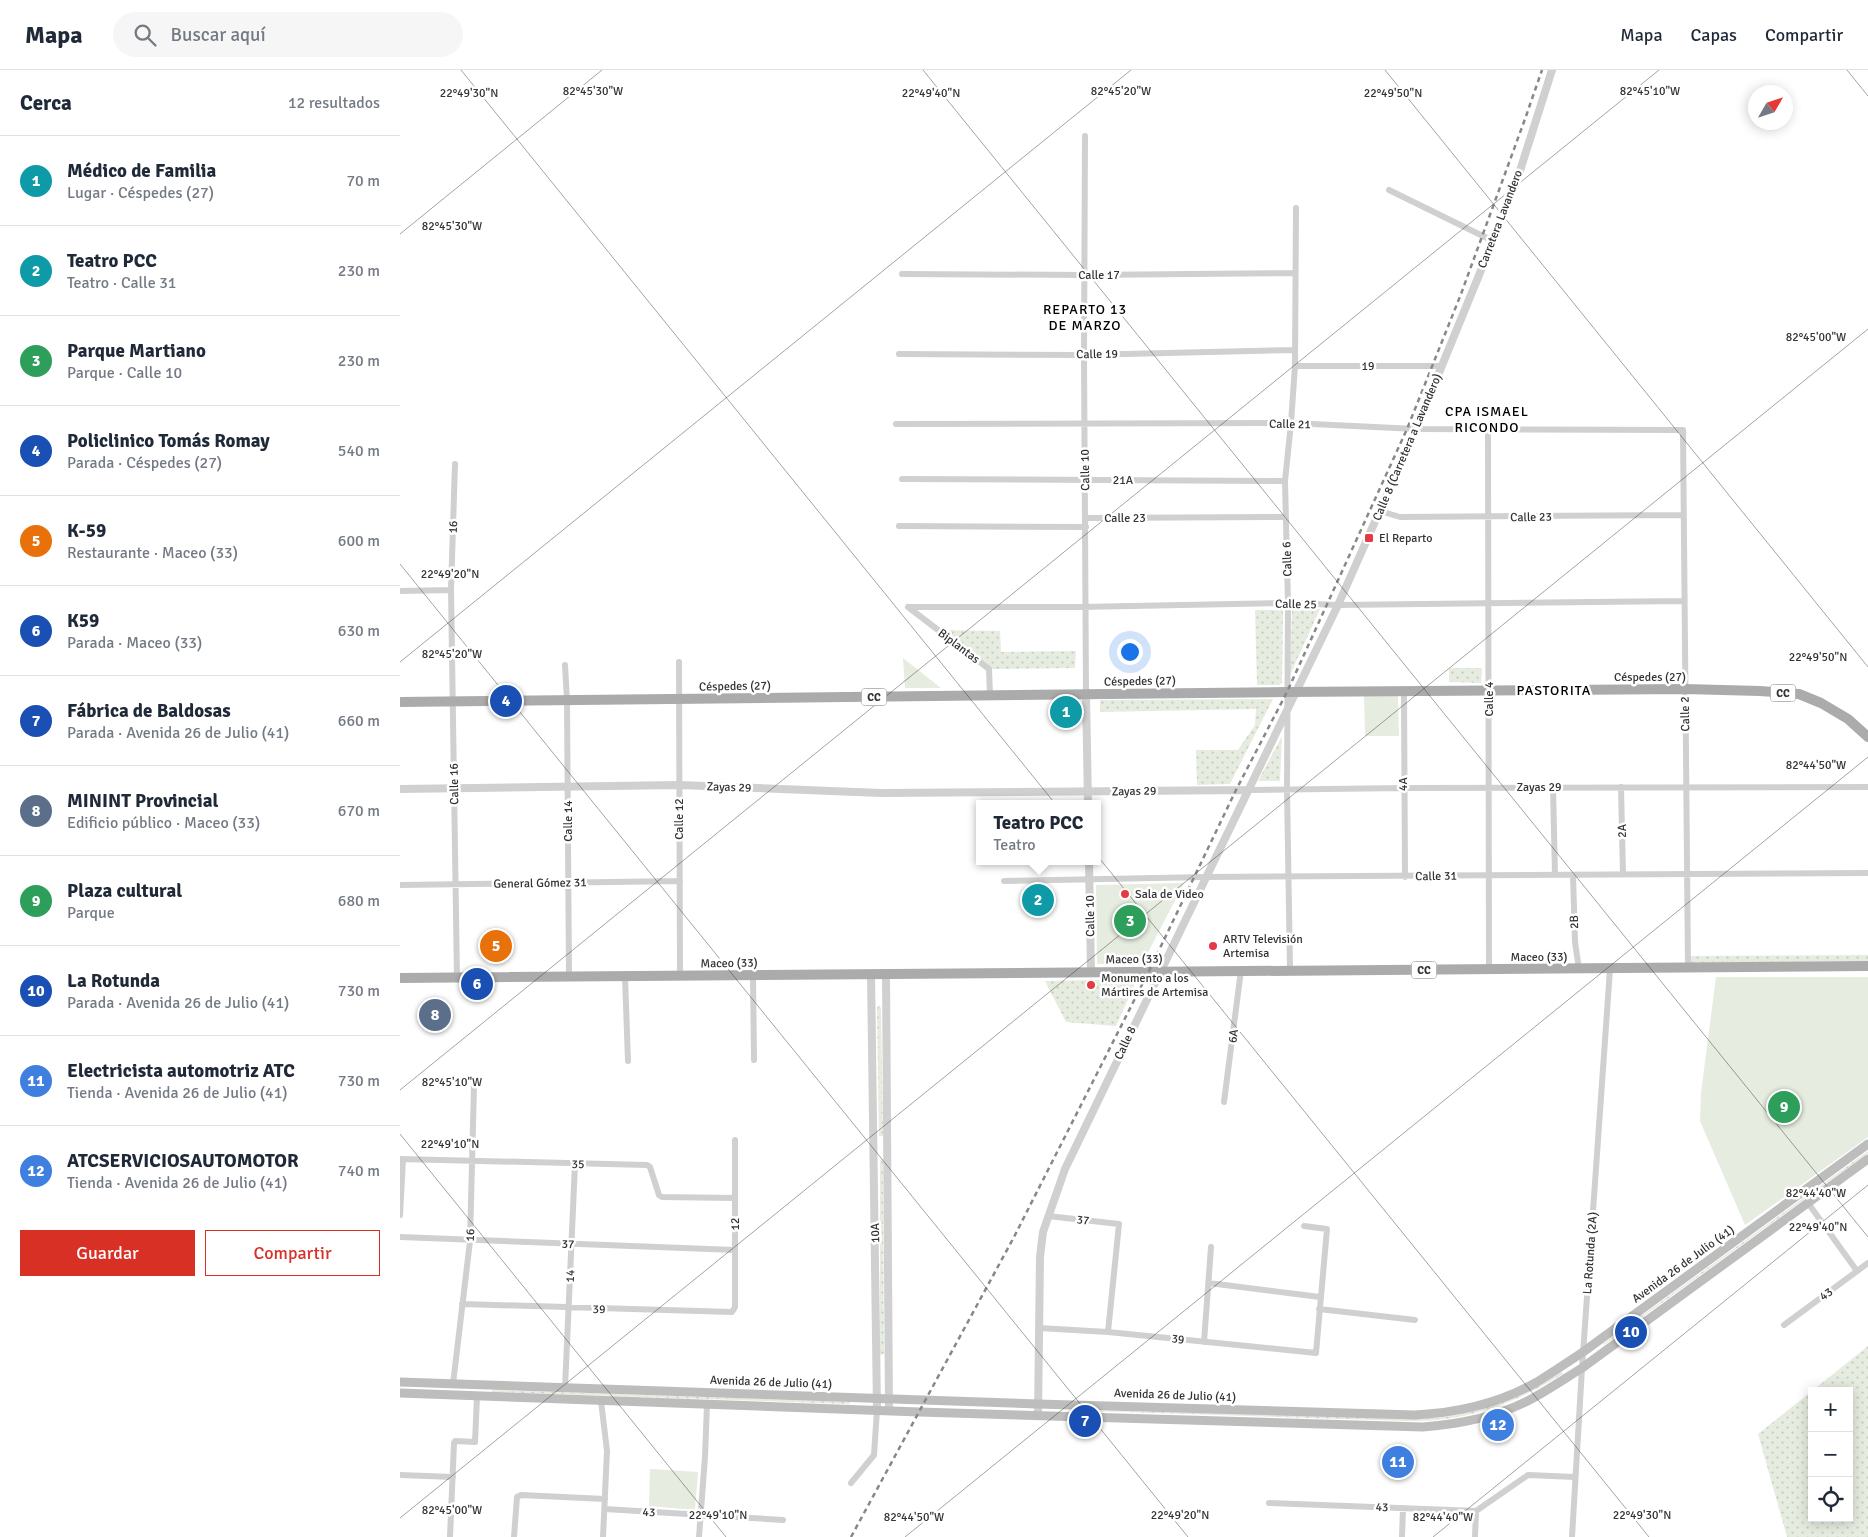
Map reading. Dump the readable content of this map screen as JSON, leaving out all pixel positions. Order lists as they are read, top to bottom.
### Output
{
  "streets": {
    "main road": [
      "Céspedes (27)",
      "CC",
      "Maceo (33)",
      "Avenida 26 de Julio (41)"
    ],
    "street": [
      "Carretera Lavandero",
      "Calle 17",
      "Calle 19",
      "19",
      "Calle 21",
      "Calle 8 (Carretera a Lavandero)",
      "Calle 10",
      "21A",
      "Calle 23",
      "16",
      "Calle 6",
      "Calle 25",
      "Biplantas",
      "Calle 4",
      "Calle 2",
      "Calle 16",
      "4A",
      "Zayas 29",
      "Calle 12",
      "Calle 14",
      "2A",
      "Calle 31",
      "General Gómez 31",
      "2B",
      "6A",
      "Calle 8",
      "35",
      "37",
      "12",
      "10A",
      "La Rotunda (2A)",
      "14",
      "43",
      "39"
    ]
  },
  "crossings": [
    ["Carretera Lavandero", "19"],
    ["Carretera Lavandero", "Calle 8 (Carretera a Lavandero)"],
    ["Calle 17", "Calle 10"],
    ["Calle 17", "Calle 6"],
    ["Calle 19", "Calle 10"],
    ["Calle 19", "Calle 6"],
    ["19", "Calle 8 (Carretera a Lavandero)"],
    ["19", "Calle 6"],
    ["Calle 21", "Calle 8 (Carretera a Lavandero)"],
    ["Calle 21", "Calle 10"],
    ["Calle 21", "Calle 6"],
    ["Calle 21", "Calle 4"],
    ["Calle 21", "Calle 2"],
    ["Calle 8 (Carretera a Lavandero)", "Calle 23"],
    ["Calle 8 (Carretera a Lavandero)", "Calle 6"],
    ["Calle 8 (Carretera a Lavandero)", "Calle 25"],
    ["Calle 8 (Carretera a Lavandero)", "Céspedes (27)"],
    ["Calle 8 (Carretera a Lavandero)", "Calle 8"],
    ["Calle 10", "21A"],
    ["Calle 10", "Calle 23"],
    ["Calle 10", "Calle 25"],
    ["Calle 10", "Céspedes (27)"],
    ["Calle 10", "Zayas 29"],
    ["Calle 10", "Calle 31"],
    ["Calle 10", "Maceo (33)"],
    ["21A", "Calle 6"],
    ["Calle 23", "Calle 6"],
    ["Calle 23", "Calle 4"],
    ["Calle 23", "Calle 2"],
    ["16", "Calle 16"],
    ["16", "35"],
    ["16", "37"],
    ["16", "Avenida 26 de Julio (41)"],
    ["16", "39"],
    ["Calle 6", "Calle 25"],
    ["Calle 6", "Céspedes (27)"],
    ["Calle 6", "Calle 8"],
    ["Calle 25", "Biplantas"],
    ["Calle 25", "Calle 4"],
    ["Calle 25", "Calle 2"],
    ["Biplantas", "Céspedes (27)"],
    ["Céspedes (27)", "Calle 4"],
    ["Céspedes (27)", "Calle 2"],
    ["Céspedes (27)", "Calle 16"],
    ["Céspedes (27)", "4A"],
    ["Céspedes (27)", "Calle 12"],
    ["Céspedes (27)", "Calle 14"],
    ["Céspedes (27)", "Calle 8"],
    ["Calle 4", "Zayas 29"],
    ["Calle 4", "Calle 31"],
    ["Calle 4", "Maceo (33)"],
    ["Calle 2", "Zayas 29"],
    ["Calle 2", "Calle 31"],
    ["Calle 2", "Maceo (33)"],
    ["Calle 16", "Zayas 29"],
    ["Calle 16", "General Gómez 31"],
    ["Calle 16", "Maceo (33)"],
    ["4A", "Zayas 29"],
    ["4A", "Calle 31"],
    ["Zayas 29", "Calle 12"],
    ["Zayas 29", "Calle 14"],
    ["Zayas 29", "2A"],
    ["Zayas 29", "Calle 8"],
    ["Calle 12", "General Gómez 31"],
    ["Calle 12", "Maceo (33)"],
    ["Calle 14", "General Gómez 31"],
    ["Calle 14", "Maceo (33)"],
    ["2A", "Calle 31"],
    ["Calle 31", "2B"],
    ["Calle 31", "Calle 8"],
    ["2B", "Maceo (33)"],
    ["Maceo (33)", "6A"],
    ["Maceo (33)", "Calle 8"],
    ["Maceo (33)", "10A"],
    ["Maceo (33)", "La Rotunda (2A)"],
    ["Calle 8", "37"],
    ["Calle 8", "Avenida 26 de Julio (41)"],
    ["Calle 8", "39"],
    ["35", "12"],
    ["35", "14"],
    ["37", "12"],
    ["37", "14"],
    ["37", "39"],
    ["12", "39"],
    ["10A", "Avenida 26 de Julio (41)"],
    ["La Rotunda (2A)", "Avenida 26 de Julio (41)"],
    ["Avenida 26 de Julio (41)", "14"],
    ["14", "39"]
  ],
  "districts": ["REPARTO 13 DE MARZO", "CPA ISMAEL RICONDO", "PASTORITA"],
  "places": {
    "transit": ["El Reparto"],
    "other": ["Sala de Video", "ARTV Televisión Artemisa", "Monumento a los Mártires de Artemisa"]
  },
  "north": "top right",
  "page": {
    "header": "Mapa",
    "search": "Buscar aquí",
    "nav": ["Mapa", "Capas", "Compartir"],
    "heading": ["Cerca", "12 resultados"],
    "list": [
      {
        "mark": "1",
        "name": "Médico de Familia",
        "note": "Lugar · Céspedes (27)",
        "value": "70 m"
      },
      {
        "mark": "2",
        "name": "Teatro PCC",
        "note": "Teatro · Calle 31",
        "value": "230 m"
      },
      {
        "mark": "3",
        "name": "Parque Martiano",
        "note": "Parque · Calle 10",
        "value": "230 m"
      },
      {
        "mark": "4",
        "name": "Policlinico Tomás Romay",
        "note": "Parada · Céspedes (27)",
        "value": "540 m"
      },
      {
        "mark": "5",
        "name": "K-59",
        "note": "Restaurante · Maceo (33)",
        "value": "600 m"
      },
      {
        "mark": "6",
        "name": "K59",
        "note": "Parada · Maceo (33)",
        "value": "630 m"
      },
      {
        "mark": "7",
        "name": "Fábrica de Baldosas",
        "note": "Parada · Avenida 26 de Julio (41)",
        "value": "660 m"
      },
      {
        "mark": "8",
        "name": "MININT Provincial",
        "note": "Edificio público · Maceo (33)",
        "value": "670 m"
      },
      {
        "mark": "9",
        "name": "Plaza cultural",
        "note": "Parque",
        "value": "680 m"
      },
      {
        "mark": "10",
        "name": "La Rotunda",
        "note": "Parada · Avenida 26 de Julio (41)",
        "value": "730 m"
      },
      {
        "mark": "11",
        "name": "Electricista automotriz ATC",
        "note": "Tienda · Avenida 26 de Julio (41)",
        "value": "730 m"
      },
      {
        "mark": "12",
        "name": "ATCSERVICIOSAUTOMOTOR",
        "note": "Tienda · Avenida 26 de Julio (41)",
        "value": "740 m"
      }
    ],
    "pins": [
      "4",
      "1",
      "2",
      "3",
      "5",
      "6",
      "8",
      "9",
      "10",
      "7",
      "12",
      "11"
    ],
    "popup": ["Teatro PCC", "Teatro"],
    "buttons": ["Guardar", "Compartir"],
    "map_buttons": ["+", "−"]
  },
  "coordinates": [
    "82°45'20\"W",
    "82°45'10\"W",
    "82°45'30\"W",
    "22°49'30\"N",
    "22°49'40\"N",
    "22°49'50\"N",
    "82°45'00\"W",
    "22°49'20\"N",
    "82°44'50\"W",
    "22°49'10\"N",
    "82°44'40\"W"
  ]
}
